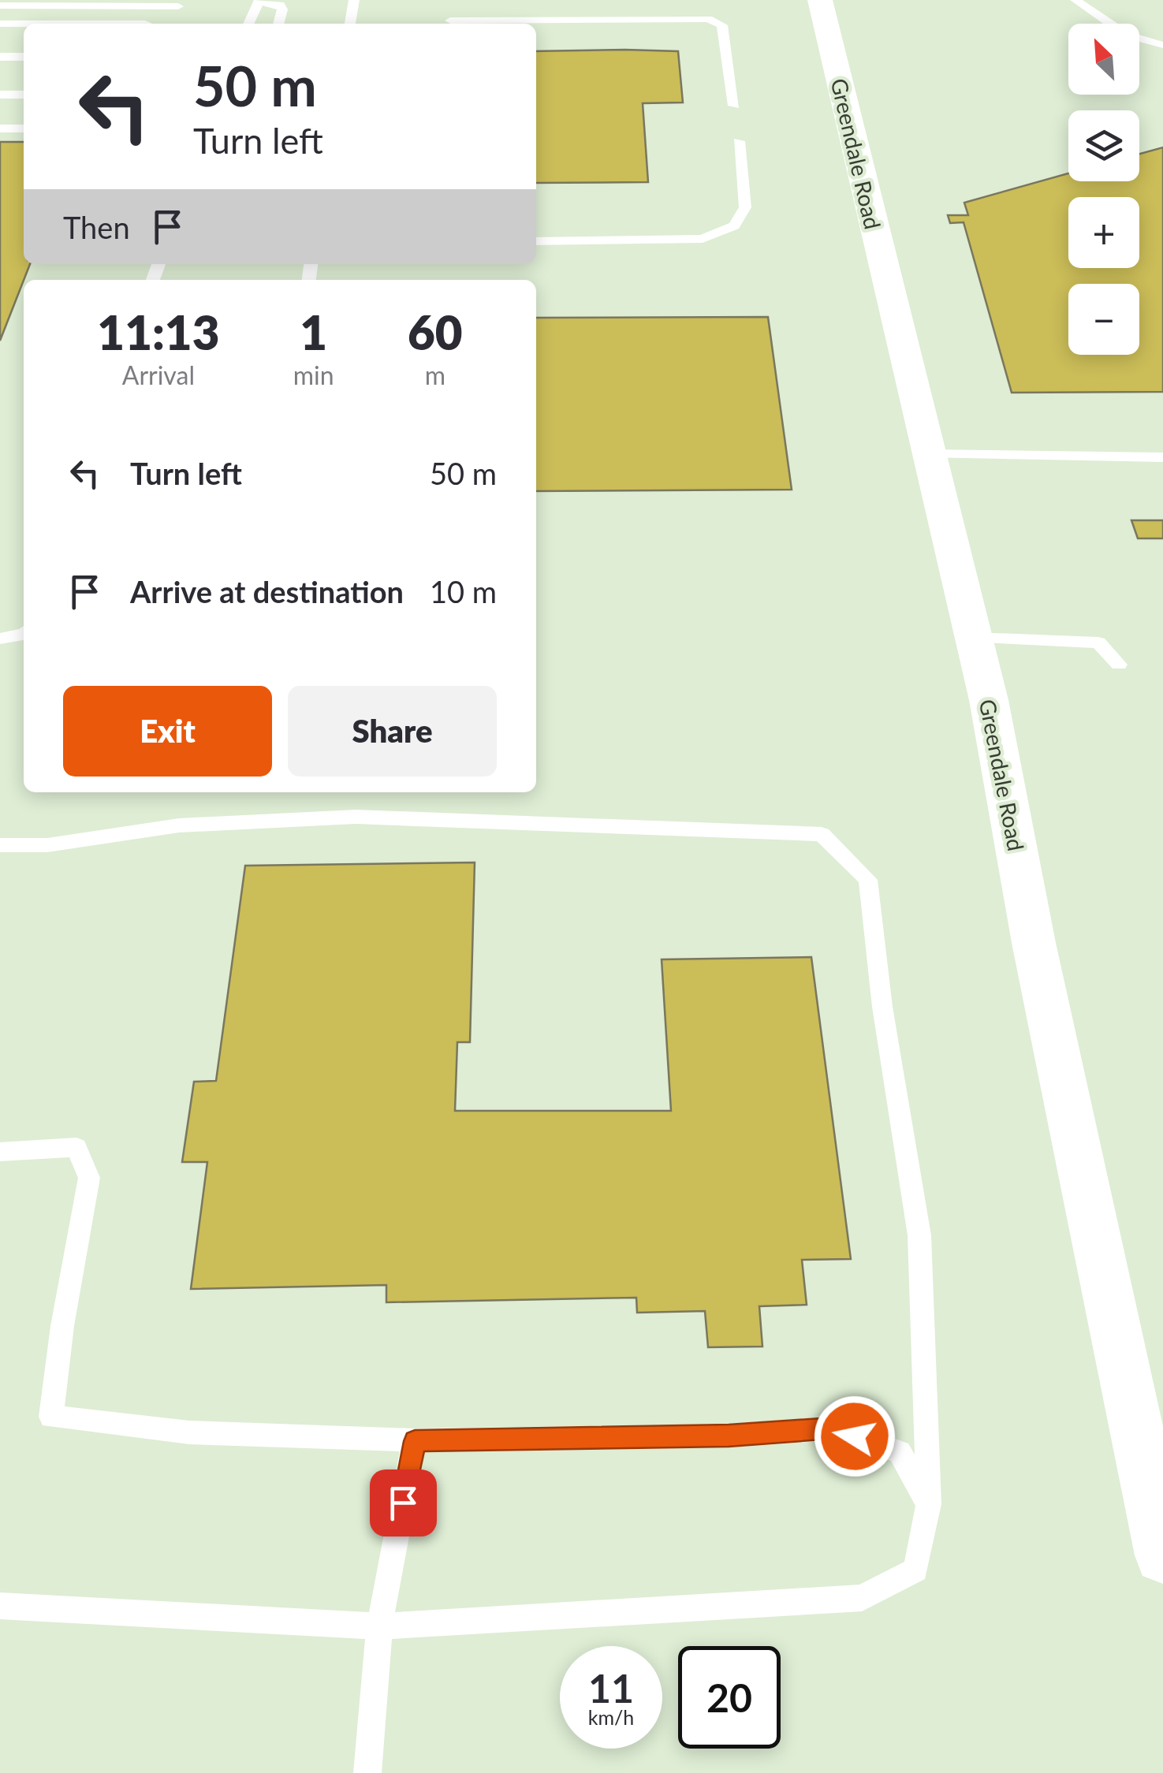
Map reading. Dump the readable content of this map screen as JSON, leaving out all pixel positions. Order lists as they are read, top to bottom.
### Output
{
  "streets": {
    "street": ["Greendale Road"]
  },
  "north": "top left",
  "page": {
    "map_buttons": ["+", "−"],
    "turn": ["50 m", "Turn left"],
    "then": "Then",
    "eta": [
      "11:13",
      "Arrival",
      "1",
      "min",
      "60",
      "m"
    ],
    "list": [
      {
        "name": "Turn left",
        "value": "50 m"
      },
      {
        "name": "Arrive at destination",
        "value": "10 m"
      }
    ],
    "buttons": ["Exit", "Share"],
    "speed": "11 km/h",
    "limit": "20"
  }
}
